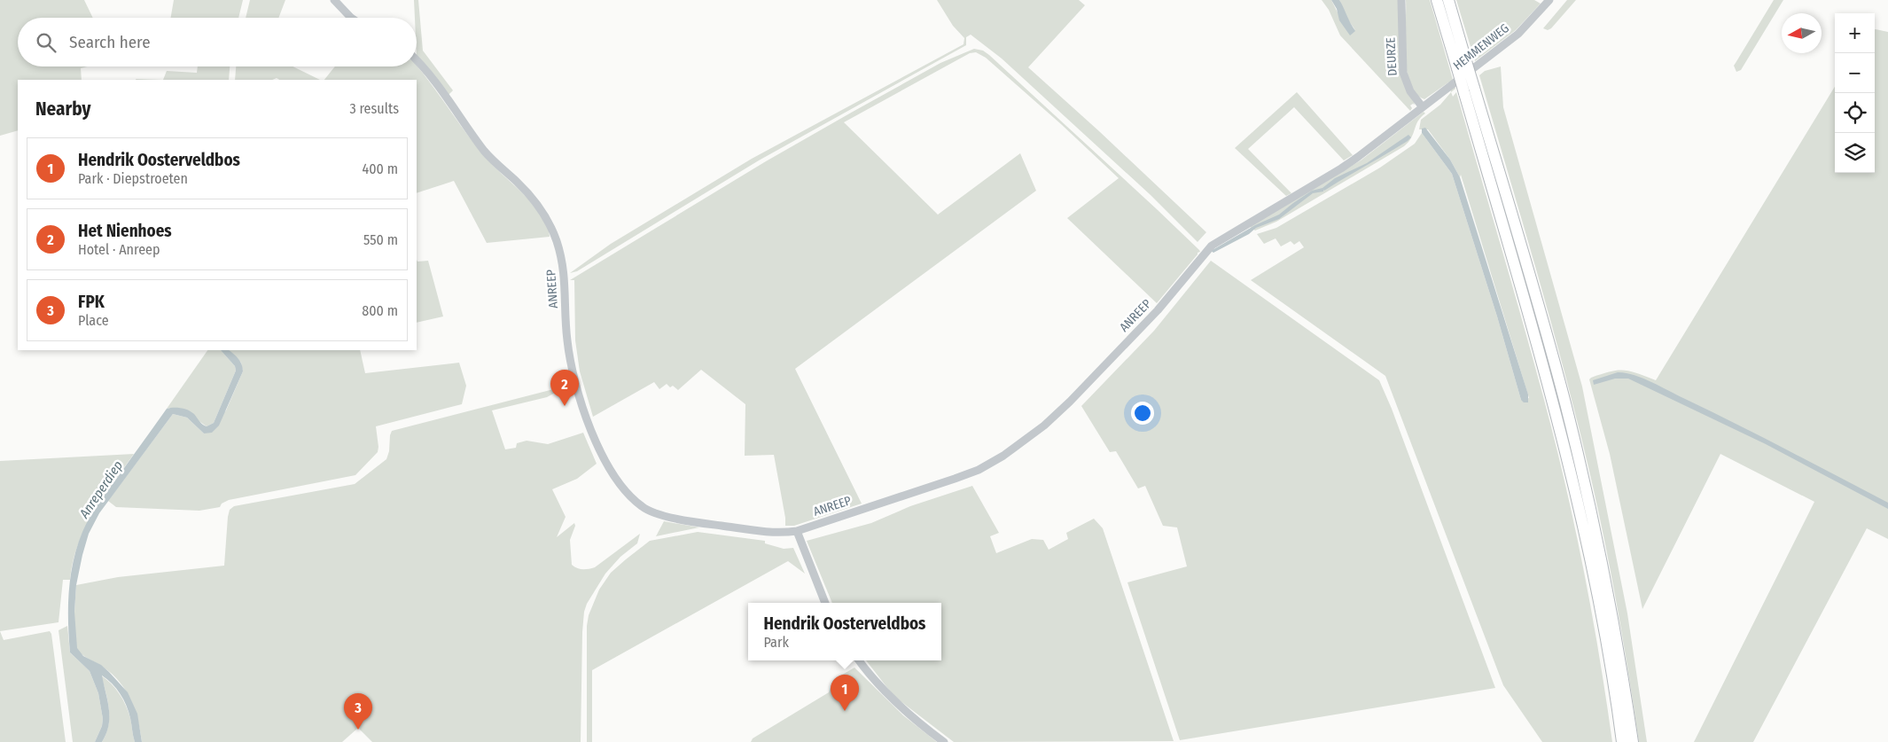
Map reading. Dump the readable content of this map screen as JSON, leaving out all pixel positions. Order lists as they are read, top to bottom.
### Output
{
  "streets": {
    "street": ["HEMMENWEG", "DEURZE", "ANREEP"]
  },
  "crossings": [
    ["HEMMENWEG", "DEURZE"],
    ["HEMMENWEG", "ANREEP"],
    ["DEURZE", "ANREEP"]
  ],
  "water": ["Anreperdiep"],
  "north": "left",
  "page": {
    "map_buttons": ["+", "−"],
    "search": "Search here",
    "heading": ["Nearby", "3 results"],
    "list": [
      {
        "mark": "1",
        "name": "Hendrik Oosterveldbos",
        "note": "Park · Diepstroeten",
        "value": "400 m"
      },
      {
        "mark": "2",
        "name": "Het Nienhoes",
        "note": "Hotel · Anreep",
        "value": "550 m"
      },
      {
        "mark": "3",
        "name": "FPK",
        "note": "Place",
        "value": "800 m"
      }
    ],
    "pins": ["2", "1", "3"],
    "popup": ["Hendrik Oosterveldbos", "Park"]
  }
}
